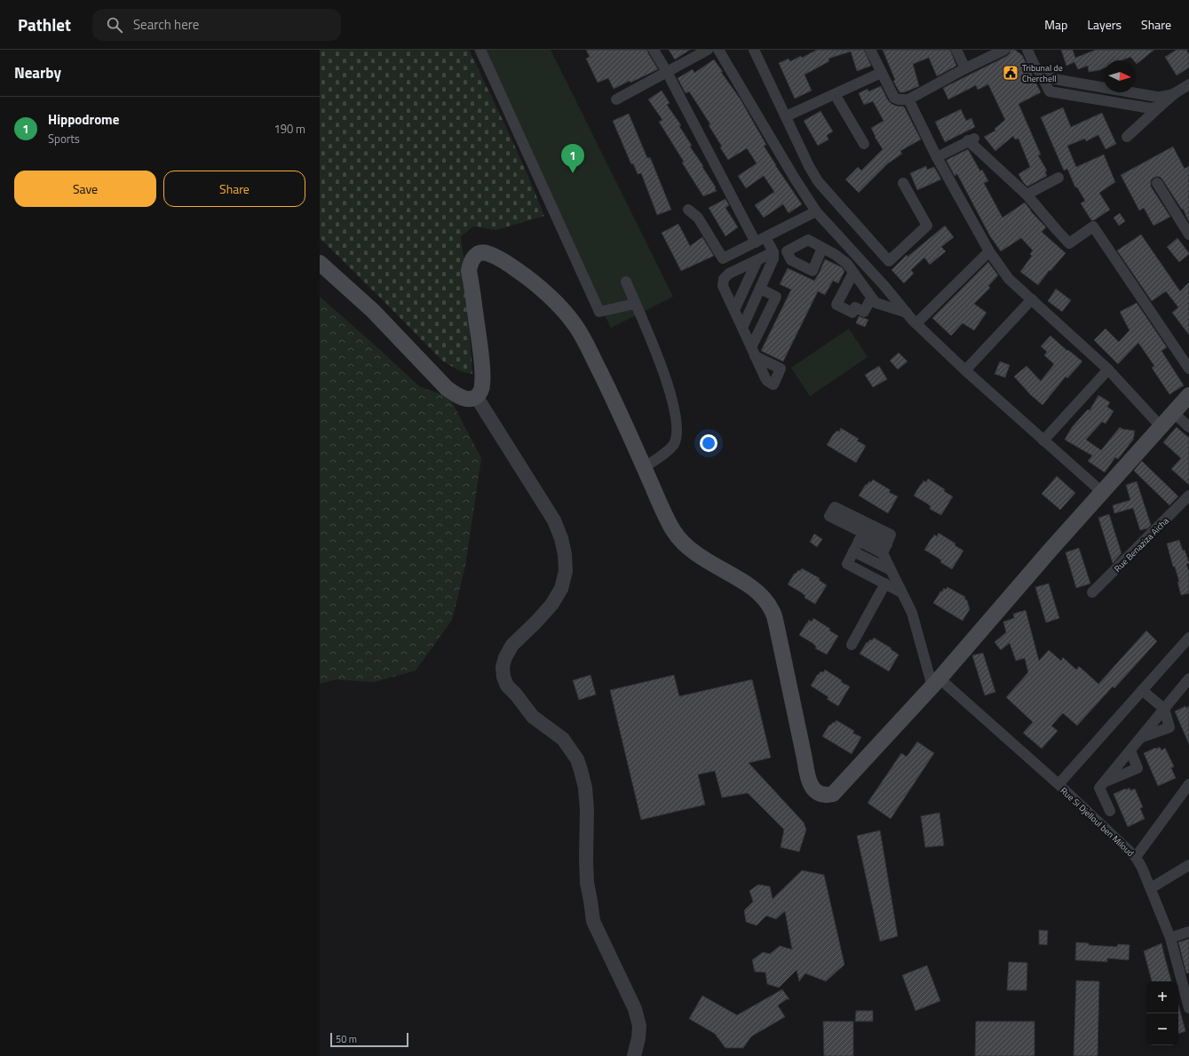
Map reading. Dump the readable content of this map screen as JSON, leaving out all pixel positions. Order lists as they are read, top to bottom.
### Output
{
  "streets": {
    "street": ["Rue Benaziza Aicha", "Rue Si Djelloul ben Miloud"]
  },
  "places": {
    "public building": ["Tribunal de Cherchell"]
  },
  "scale_bar": "50 m",
  "north": "right",
  "page": {
    "header": "Pathlet",
    "search": "Search here",
    "nav": ["Map", "Layers", "Share"],
    "heading": "Nearby",
    "list": [
      {
        "mark": "1",
        "name": "Hippodrome",
        "note": "Sports",
        "value": "190 m"
      }
    ],
    "pins": "1",
    "buttons": ["Save", "Share"],
    "map_buttons": ["+", "−"],
    "scale": "50 m"
  }
}
